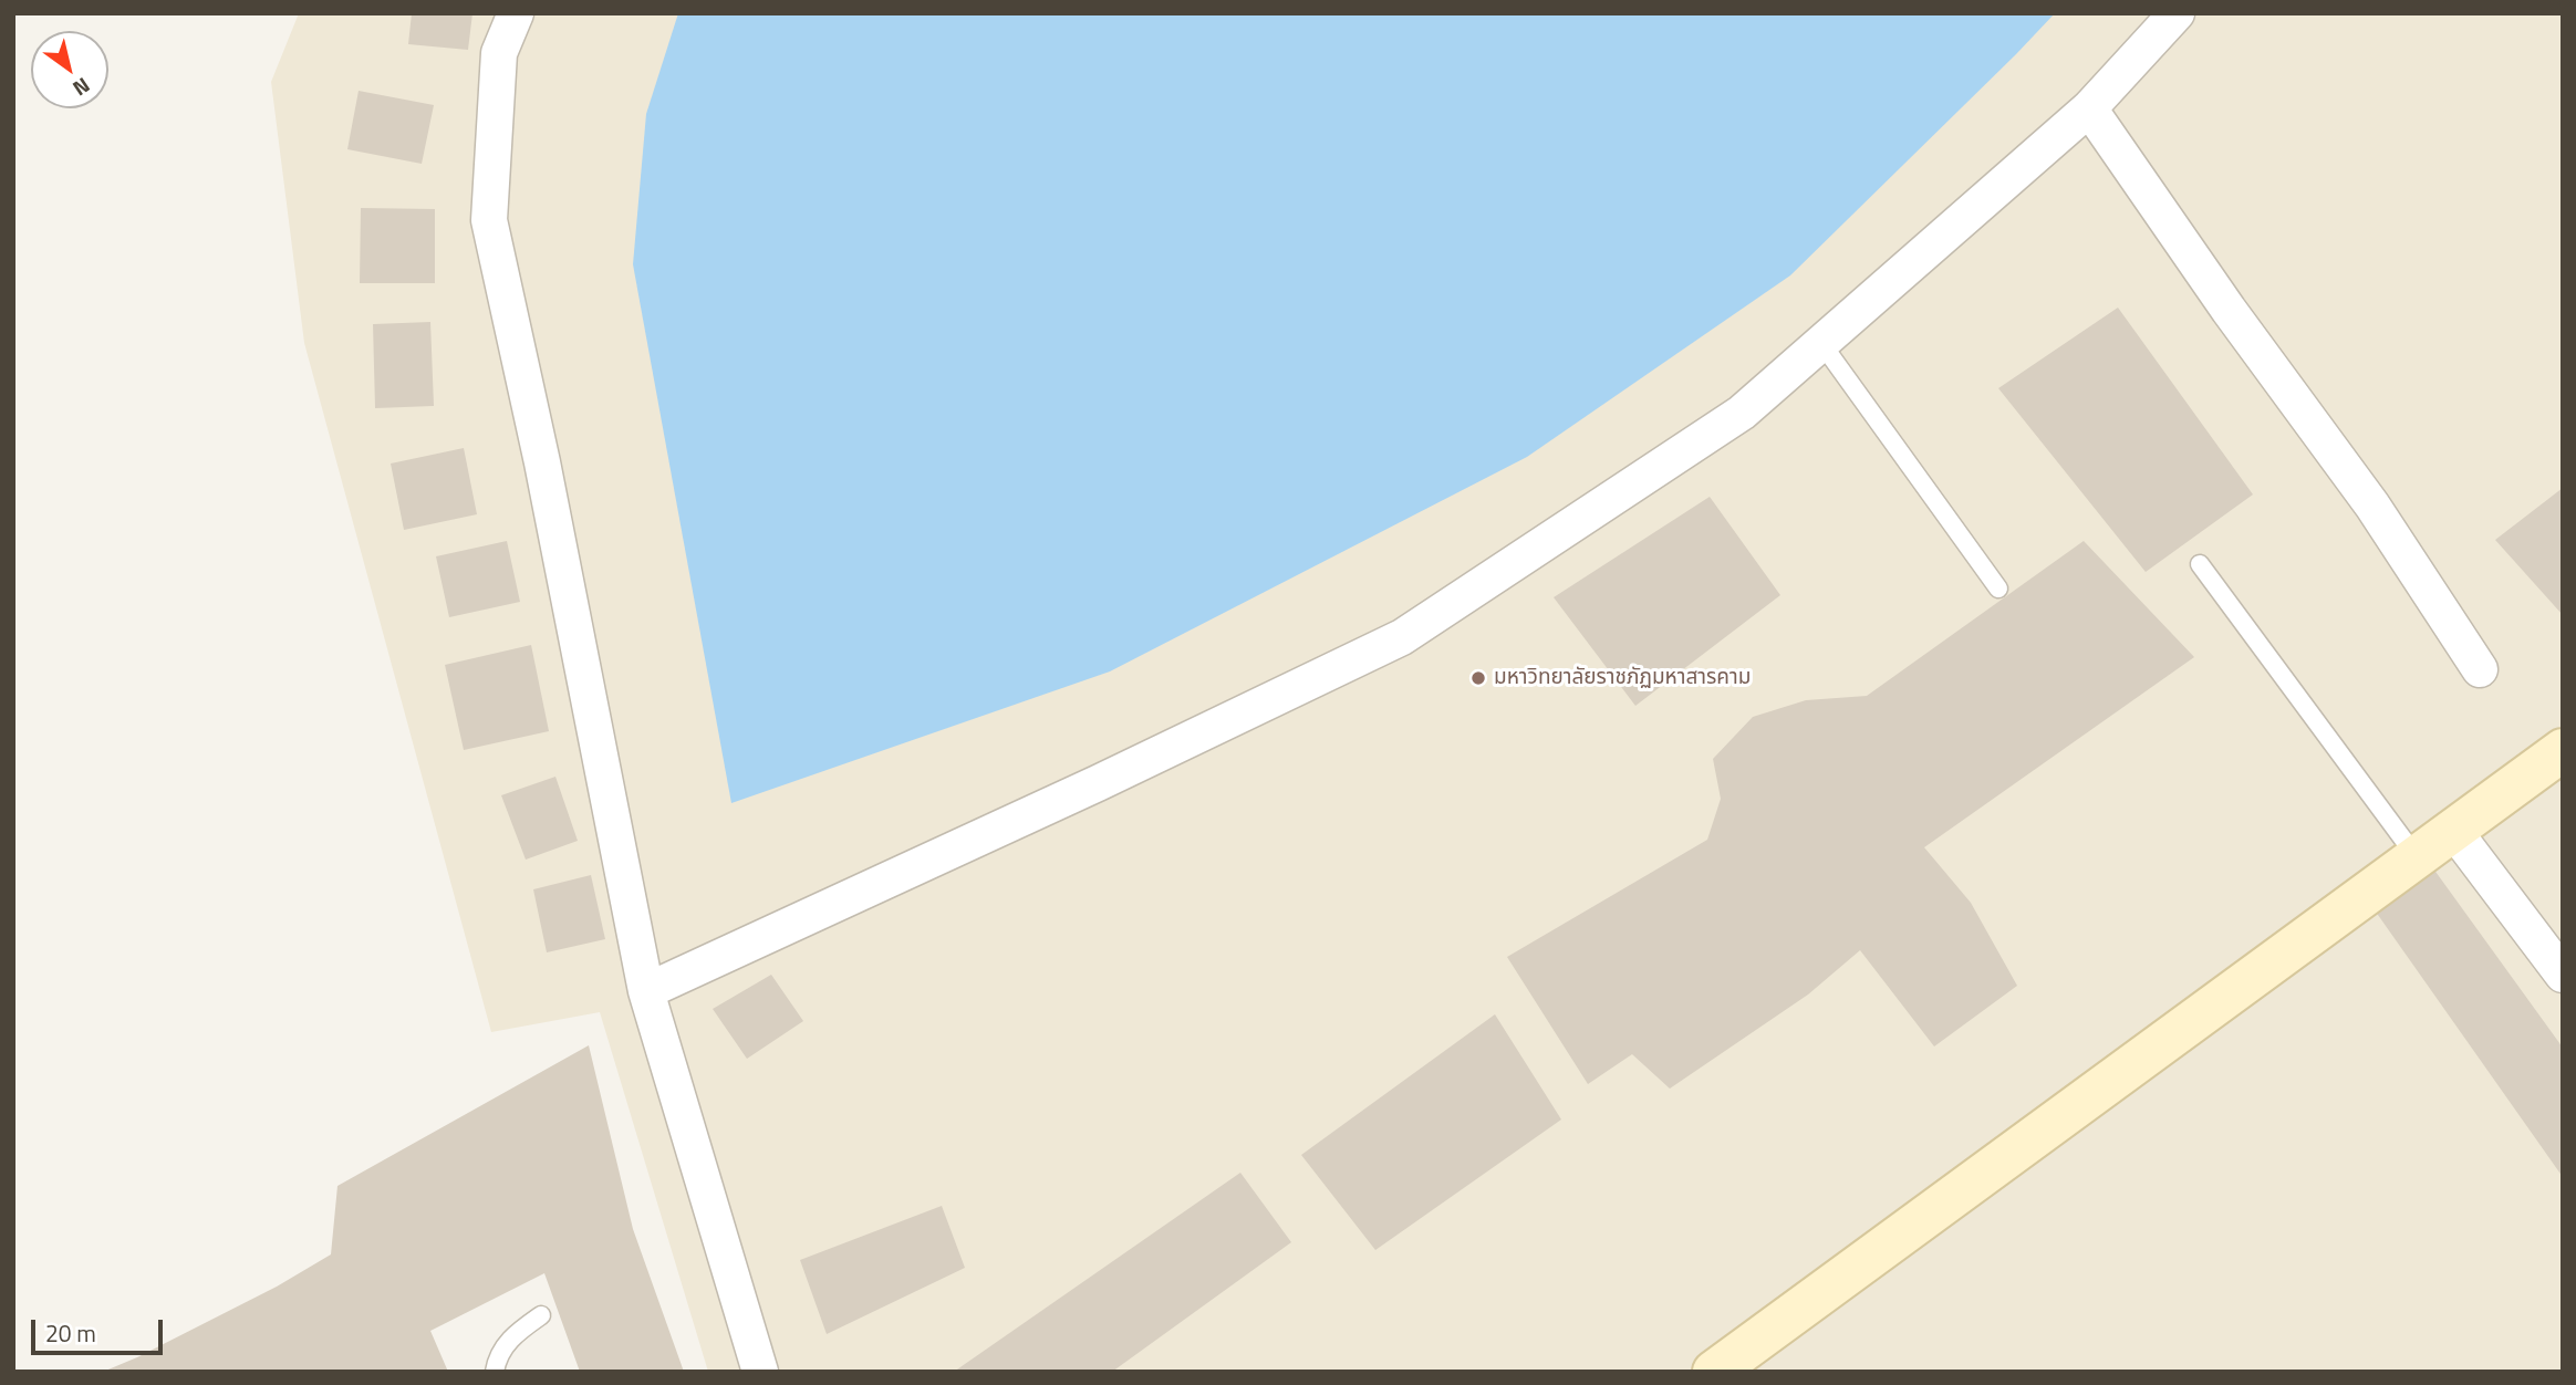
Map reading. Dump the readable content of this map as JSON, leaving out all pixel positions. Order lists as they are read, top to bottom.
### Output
{
  "places": ["มหาวิทยาลัยราชภัฏมหาสารคาม"],
  "scale_bar": "20 m",
  "north": "bottom right"
}
